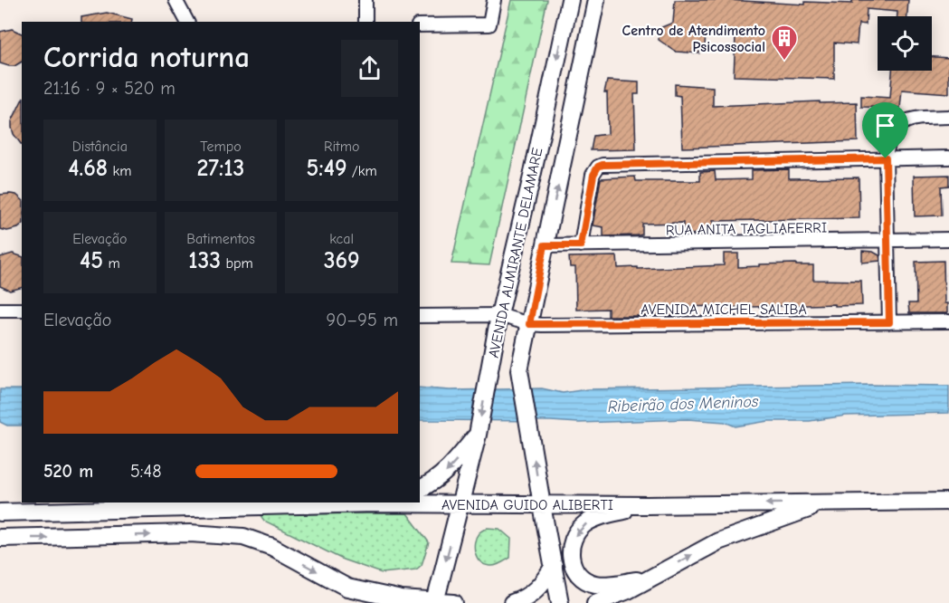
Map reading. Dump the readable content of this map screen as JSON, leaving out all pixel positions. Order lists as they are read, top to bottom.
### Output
{
  "streets": {
    "main road": ["AVENIDA ALMIRANTE DELAMARE", "AVENIDA GUIDO ALIBERTI"],
    "street": ["RUA ANITA TAGLIAFERRI", "AVENIDA MICHEL SALIBA"]
  },
  "crossings": [
    ["RUA ANITA TAGLIAFERRI", "AVENIDA ALMIRANTE DELAMARE"],
    ["AVENIDA ALMIRANTE DELAMARE", "AVENIDA MICHEL SALIBA"],
    ["AVENIDA ALMIRANTE DELAMARE", "AVENIDA GUIDO ALIBERTI"]
  ],
  "water": ["Ribeirão dos Meninos"],
  "places": {
    "building": ["Centro de Atendimento Psicossocial"]
  },
  "page": {
    "heading": ["Corrida noturna", "21:16 · 9 × 520 m"],
    "stats": [
      ["Distância", "4.68 km"],
      ["Tempo", "27:13"],
      ["Ritmo", "5:49 /km"],
      ["Elevação", "45 m"],
      ["Batimentos", "133 bpm"],
      ["kcal", "369"]
    ],
    "chart": ["Elevação", "90–95 m"],
    "list": [
      {
        "name": "520 m",
        "note": "5:48"
      }
    ]
  }
}
